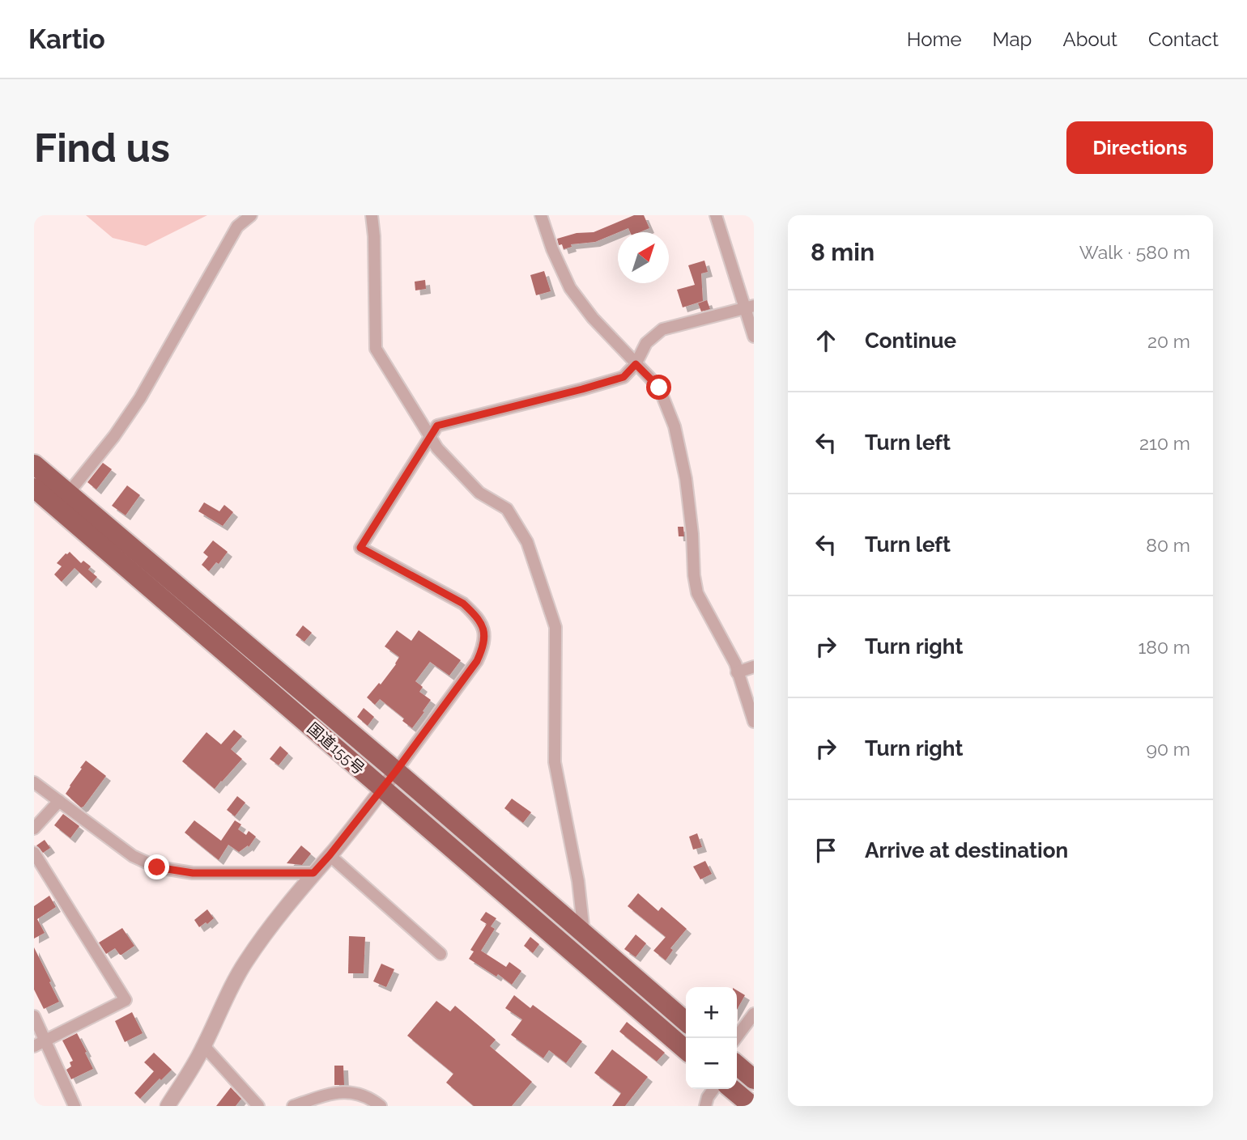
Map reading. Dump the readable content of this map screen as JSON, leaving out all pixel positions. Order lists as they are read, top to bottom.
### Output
{
  "streets": {
    "highway": ["国道155号"]
  },
  "north": "top right",
  "page": {
    "header": "Kartio",
    "nav": [
      "Home",
      "Map",
      "About",
      "Contact"
    ],
    "buttons": "Directions",
    "title": "Find us",
    "heading": ["8 min", "Walk · 580 m"],
    "list": [
      ["Continue", "20 m"],
      ["Turn left", "210 m"],
      ["Turn left", "80 m"],
      ["Turn right", "180 m"],
      ["Turn right", "90 m"],
      "Arrive at destination"
    ],
    "map_buttons": ["+", "−"]
  }
}
